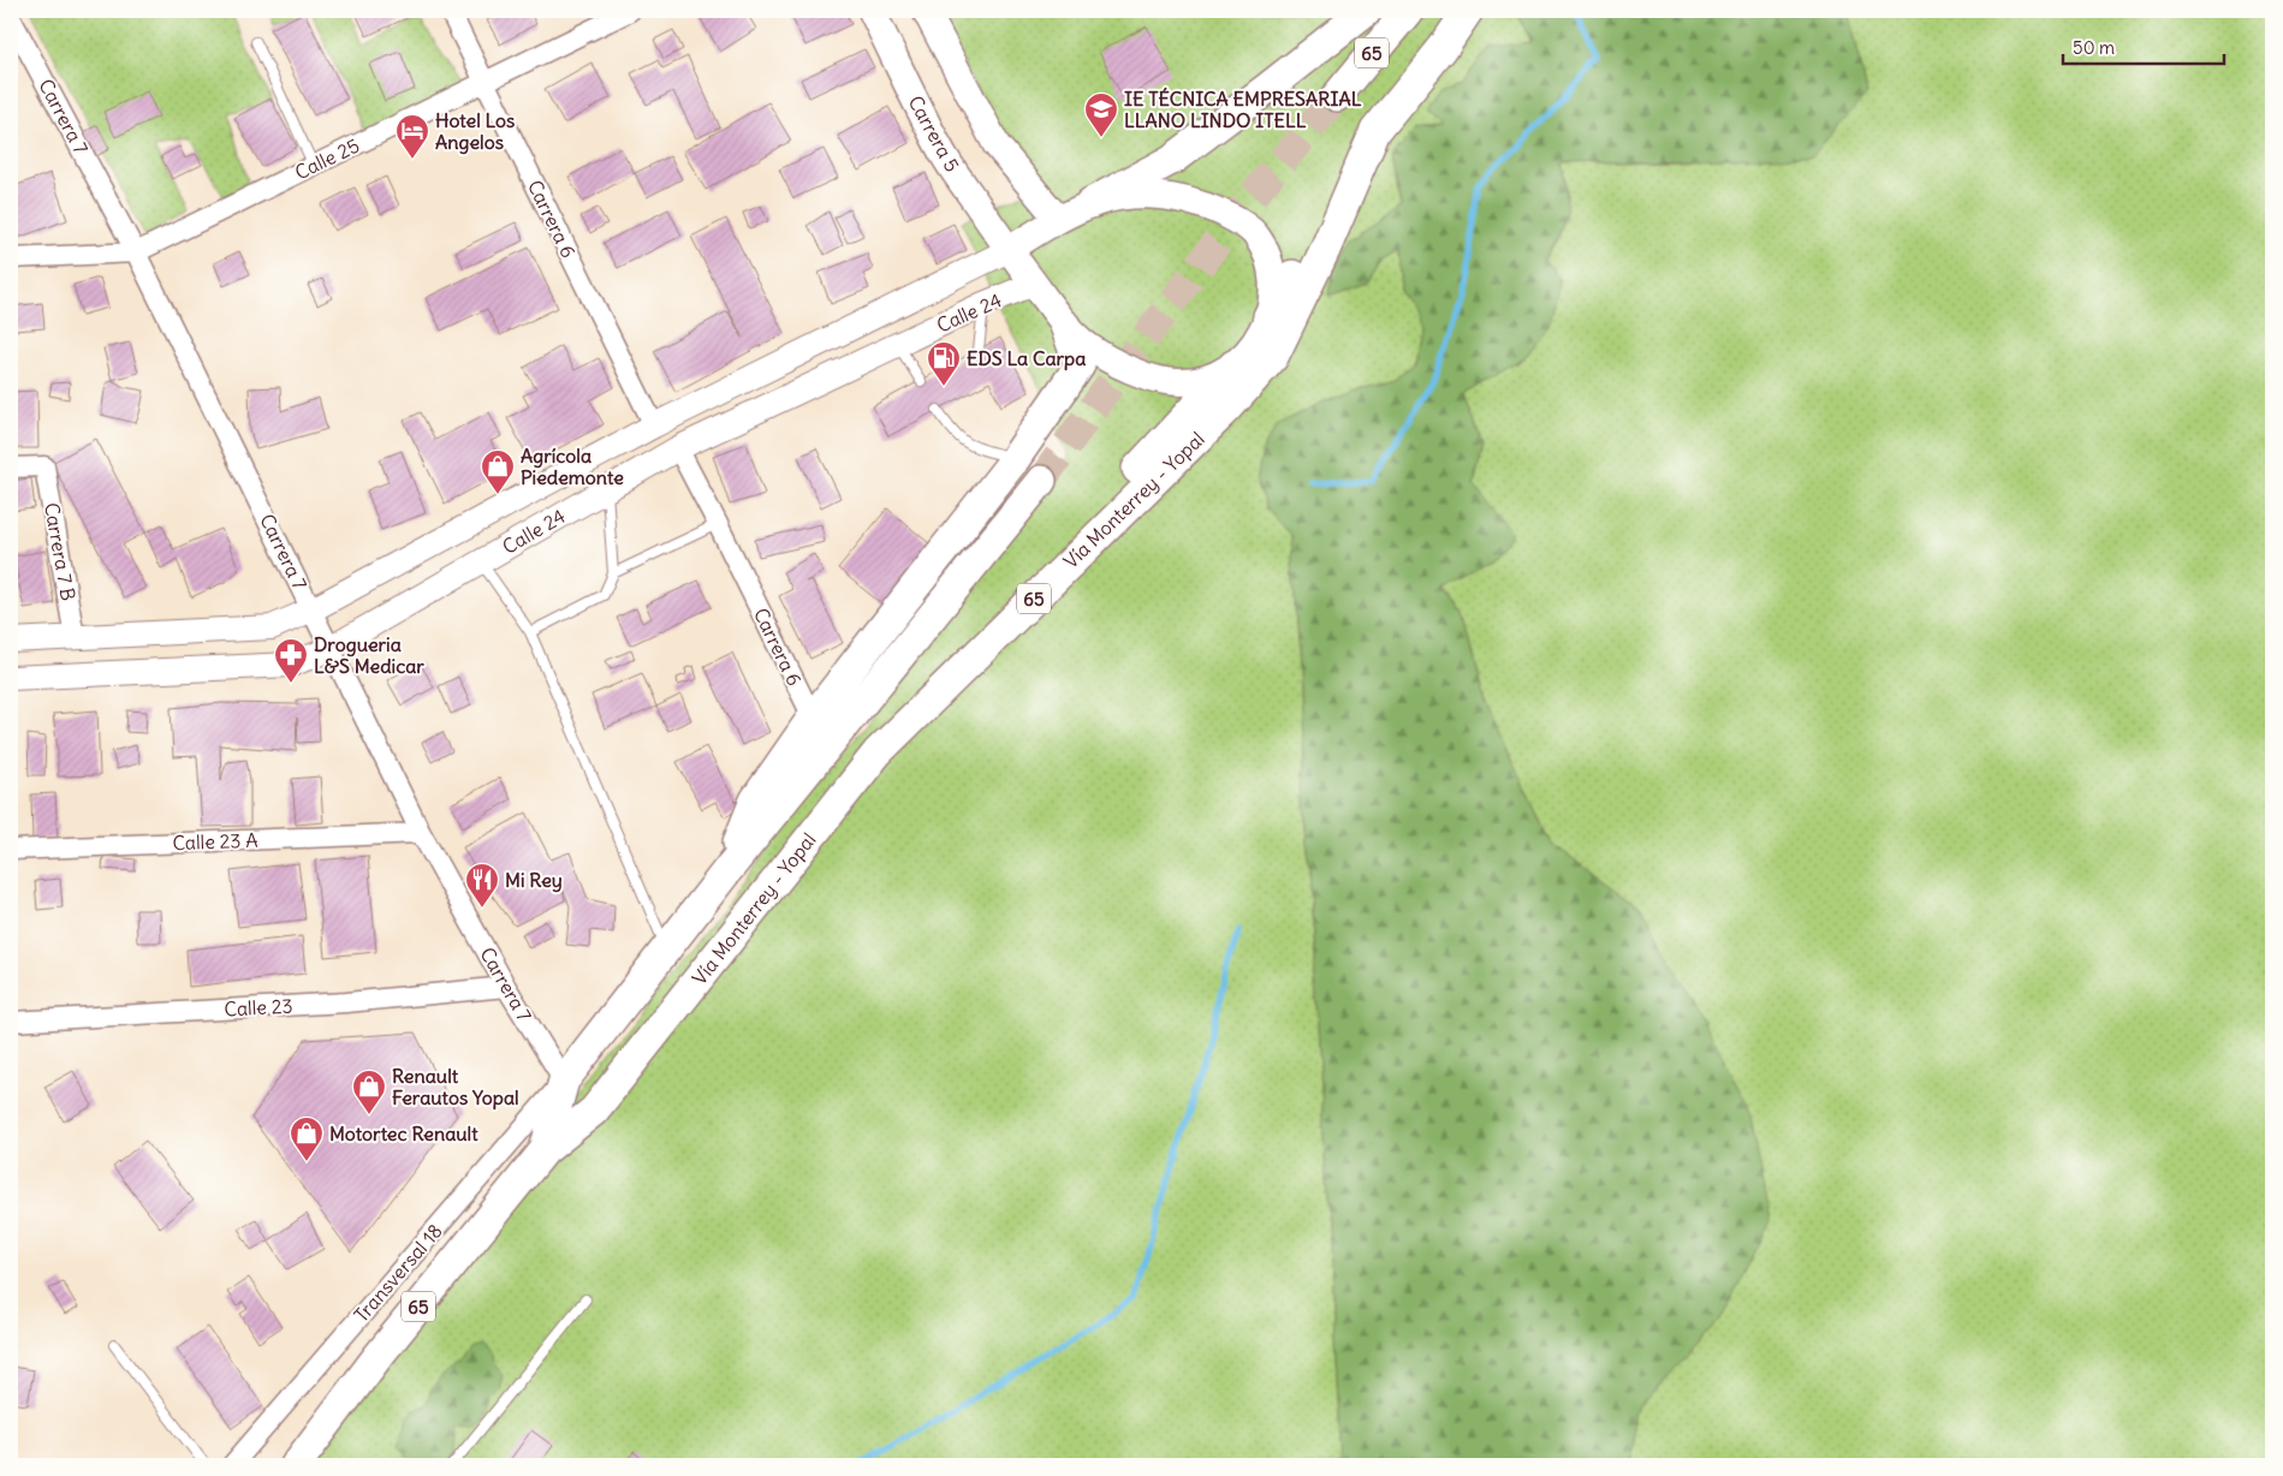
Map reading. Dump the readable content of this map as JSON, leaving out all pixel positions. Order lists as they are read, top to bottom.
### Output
{
  "streets": {
    "main road": ["65", "Carrera 5", "Vía Monterrey - Yopal"],
    "street": [
      "Carrera 7",
      "Calle 25",
      "Carrera 6",
      "Calle 24",
      "Carrera 7 B",
      "Calle 23 A",
      "Calle 23",
      "Transversal 18"
    ]
  },
  "crossings": [
    ["65", "Carrera 7"],
    ["65", "Vía Monterrey - Yopal"],
    ["65", "Transversal 18"],
    ["Carrera 7", "Calle 25"],
    ["Carrera 7", "Calle 24"],
    ["Carrera 7", "Calle 23 A"],
    ["Carrera 7", "Calle 23"],
    ["Carrera 7", "Transversal 18"],
    ["Carrera 5", "Calle 24"],
    ["Calle 25", "Carrera 6"],
    ["Carrera 6", "Calle 24"],
    ["Calle 24", "Carrera 7 B"]
  ],
  "places": {
    "school or university": ["IE TÉCNICA EMPRESARIAL LLANO LINDO ITELL"],
    "hotel": ["Hotel Los Angelos"],
    "fuel station": ["EDS La Carpa"],
    "shop": ["Agrícola Piedemonte", "Renault Ferautos Yopal", "Motortec Renault"],
    "pharmacy": ["Drogueria L&S Medicar"],
    "restaurant": ["Mi Rey"]
  },
  "scale_bar": "50 m"
}
